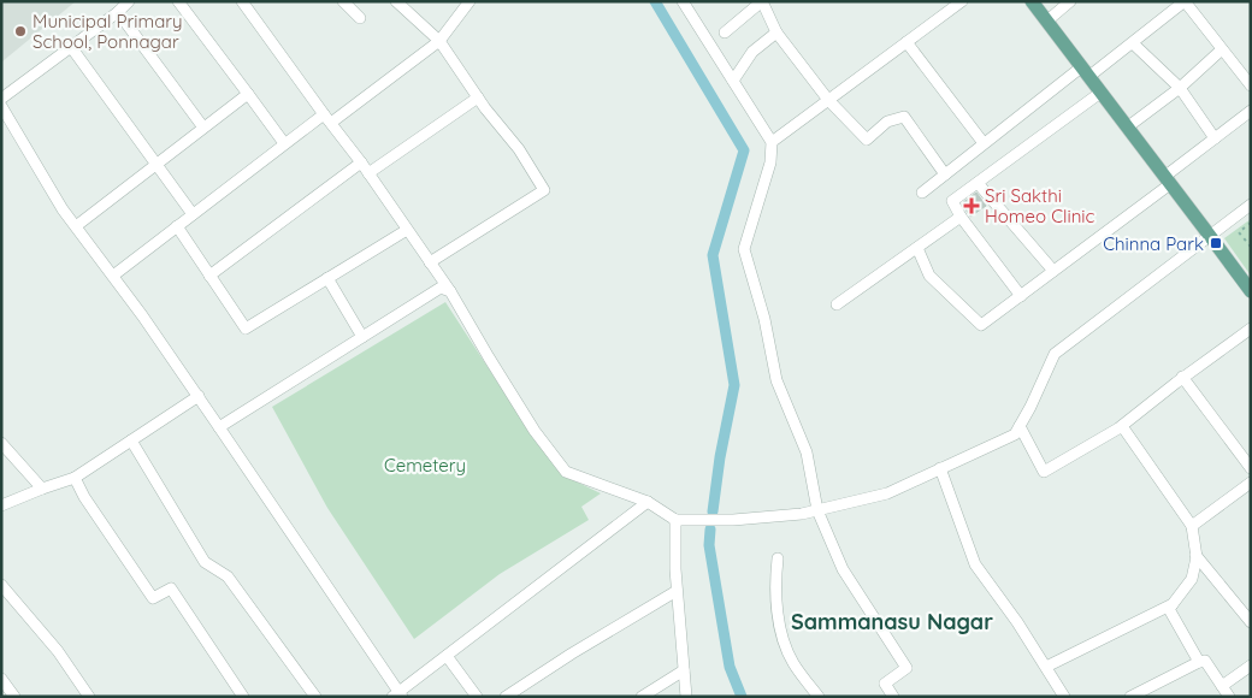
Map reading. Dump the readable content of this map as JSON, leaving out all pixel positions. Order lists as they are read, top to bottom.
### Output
{
  "districts": ["Sammanasu Nagar"],
  "parks": ["Cemetery"],
  "places": {
    "other": ["Municipal Primary School, Ponnagar"],
    "health": ["Sri Sakthi Homeo Clinic"],
    "transit": ["Chinna Park"]
  }
}
